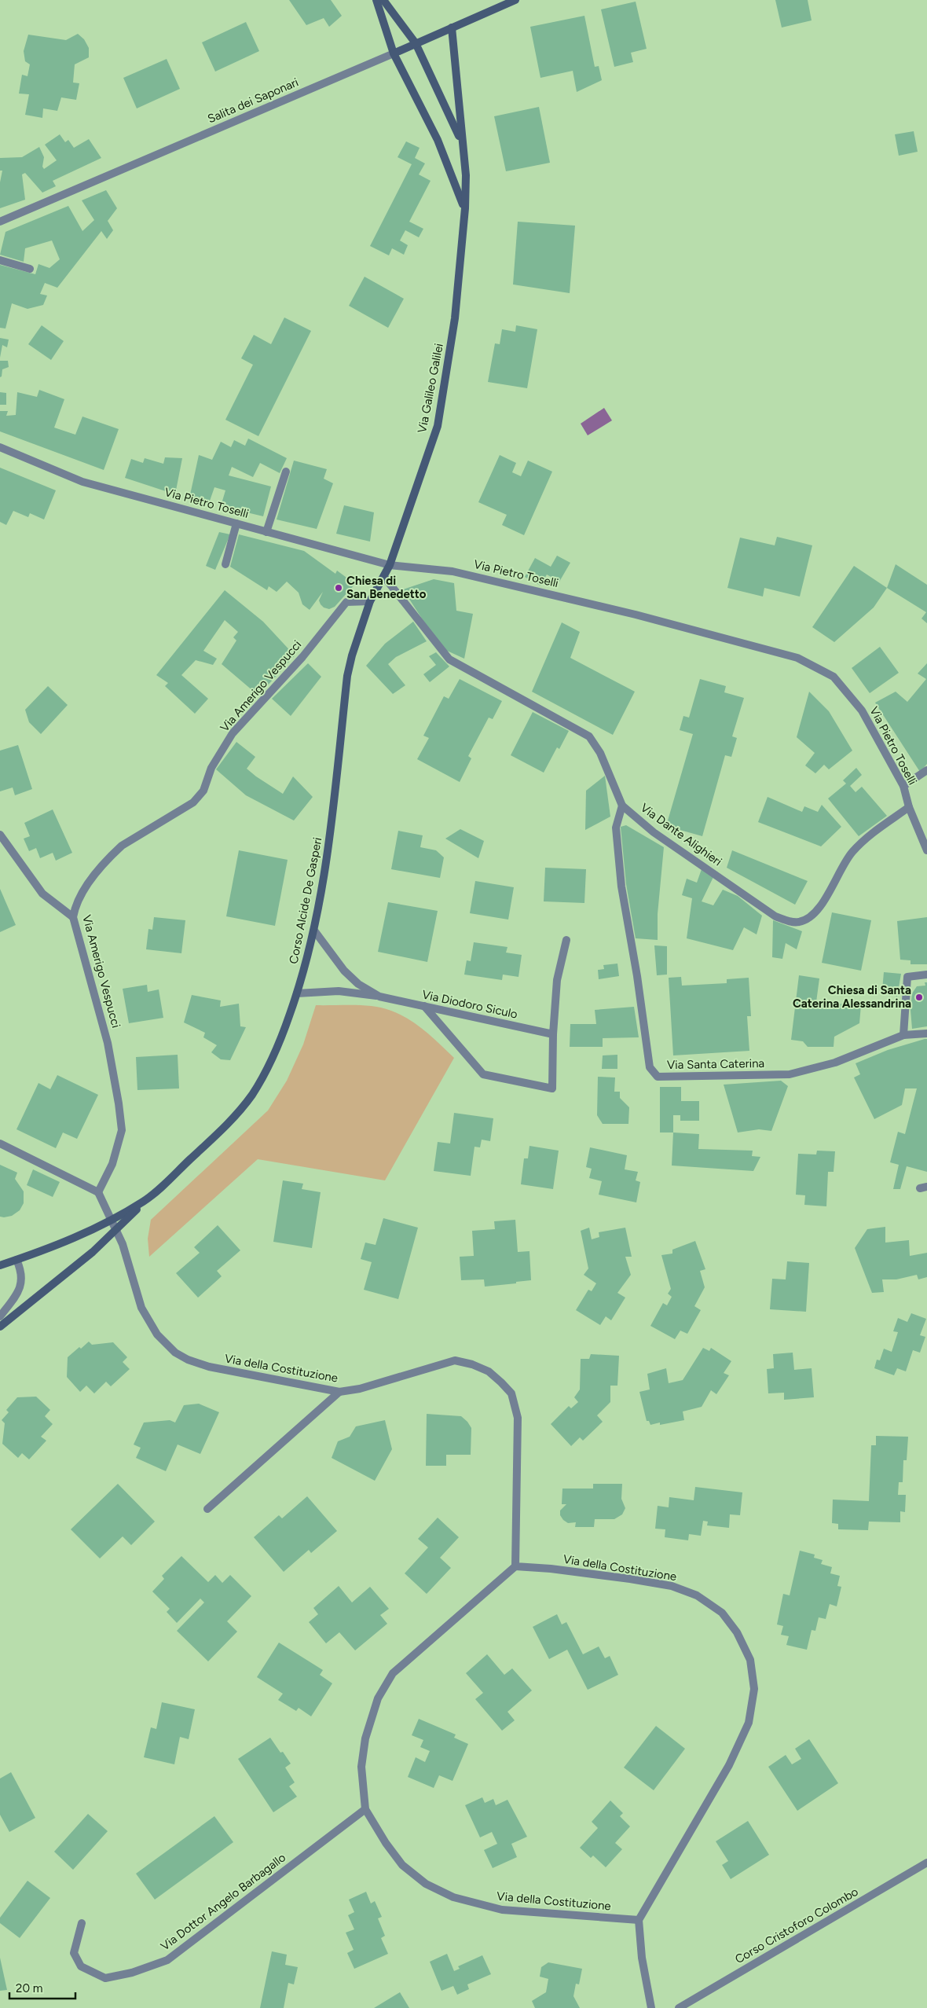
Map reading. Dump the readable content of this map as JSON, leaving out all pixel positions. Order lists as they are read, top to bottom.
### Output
{
  "streets": {
    "main road": ["Salita dei Saponari", "Via Galileo Galilei", "Corso Alcide De Gasperi"],
    "street": [
      "Via Pietro Toselli",
      "Via Amerigo Vespucci",
      "Via Dante Alighieri",
      "Via Diodoro Siculo",
      "Via Santa Caterina",
      "Via della Costituzione",
      "Via Dottor Angelo Barbagallo",
      "Corso Cristoforo Colombo"
    ]
  },
  "crossings": [
    ["Salita dei Saponari", "Via Galileo Galilei"],
    ["Via Galileo Galilei", "Via Pietro Toselli"],
    ["Via Galileo Galilei", "Corso Alcide De Gasperi"],
    ["Via Pietro Toselli", "Via Dante Alighieri"],
    ["Via Pietro Toselli", "Corso Alcide De Gasperi"],
    ["Via Amerigo Vespucci", "Corso Alcide De Gasperi"],
    ["Via Amerigo Vespucci", "Via della Costituzione"],
    ["Via Dante Alighieri", "Corso Alcide De Gasperi"],
    ["Via Dante Alighieri", "Via Santa Caterina"],
    ["Corso Alcide De Gasperi", "Via Diodoro Siculo"],
    ["Corso Alcide De Gasperi", "Via della Costituzione"],
    ["Via della Costituzione", "Via Dottor Angelo Barbagallo"]
  ],
  "places": ["Chiesa di San Benedetto", "Chiesa di Santa Caterina Alessandrina"],
  "scale_bar": "20 m"
}
